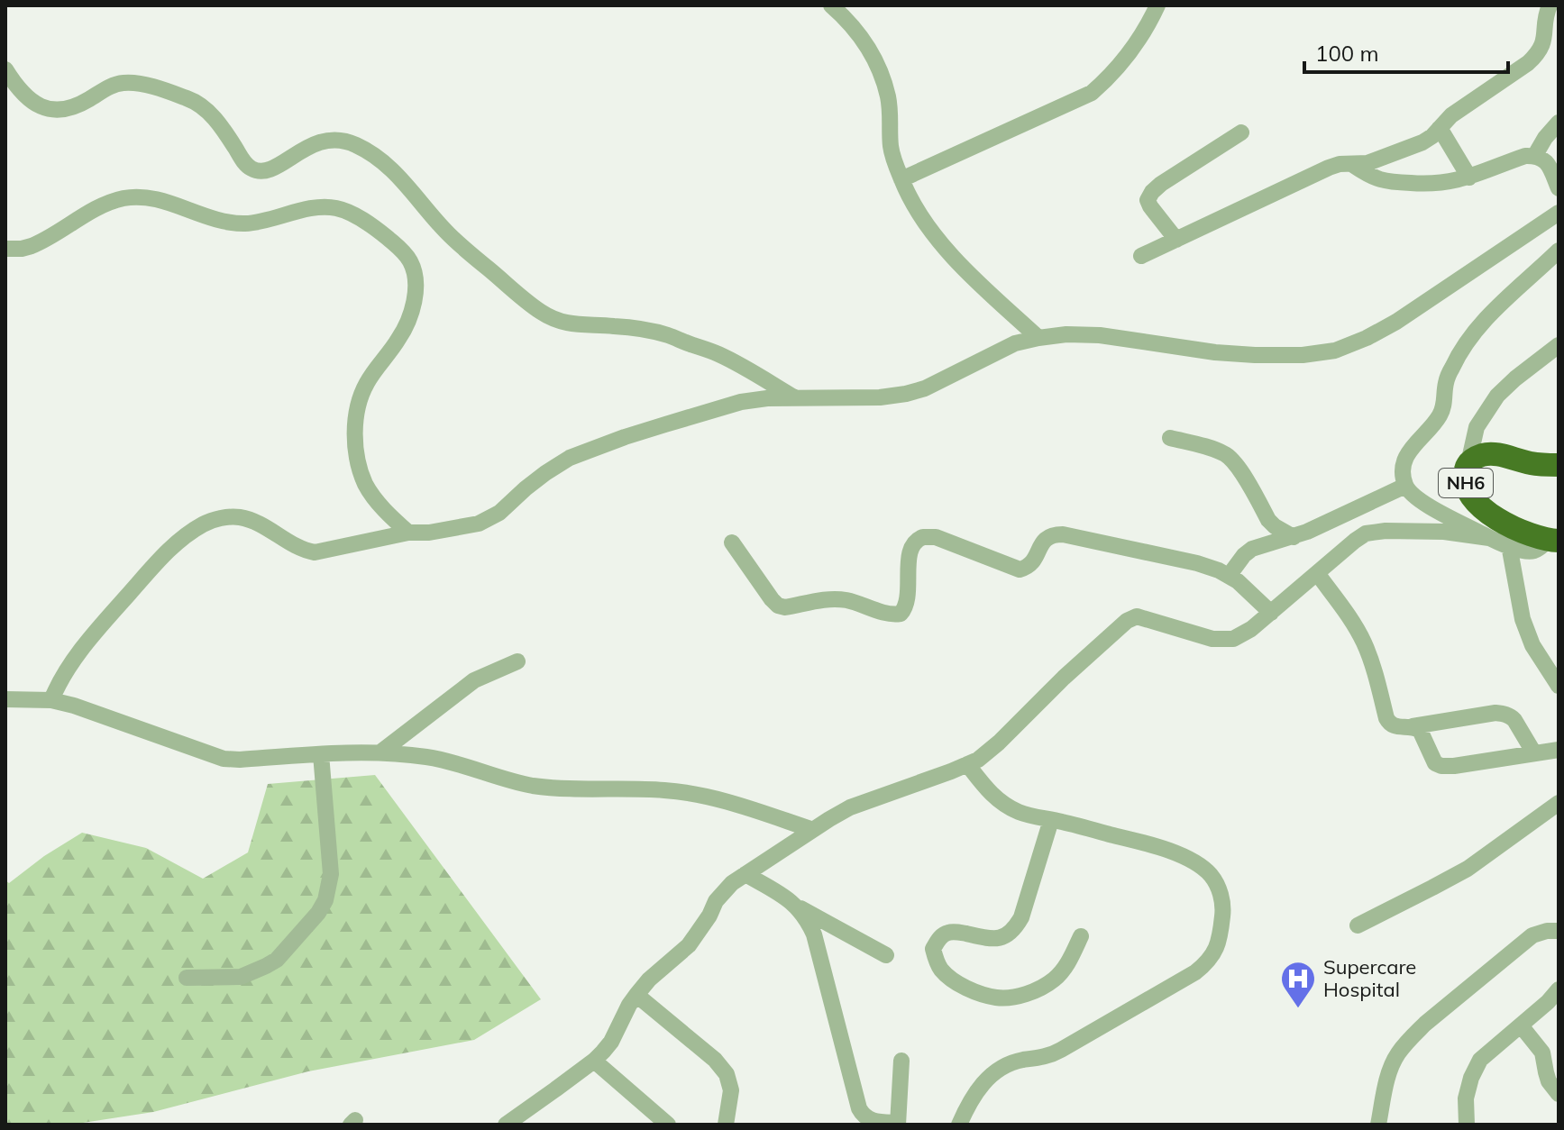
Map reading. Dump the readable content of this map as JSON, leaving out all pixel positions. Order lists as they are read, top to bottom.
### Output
{
  "streets": {
    "highway": ["NH6"]
  },
  "places": {
    "hospital": ["Supercare Hospital"]
  },
  "scale_bar": "100 m"
}
